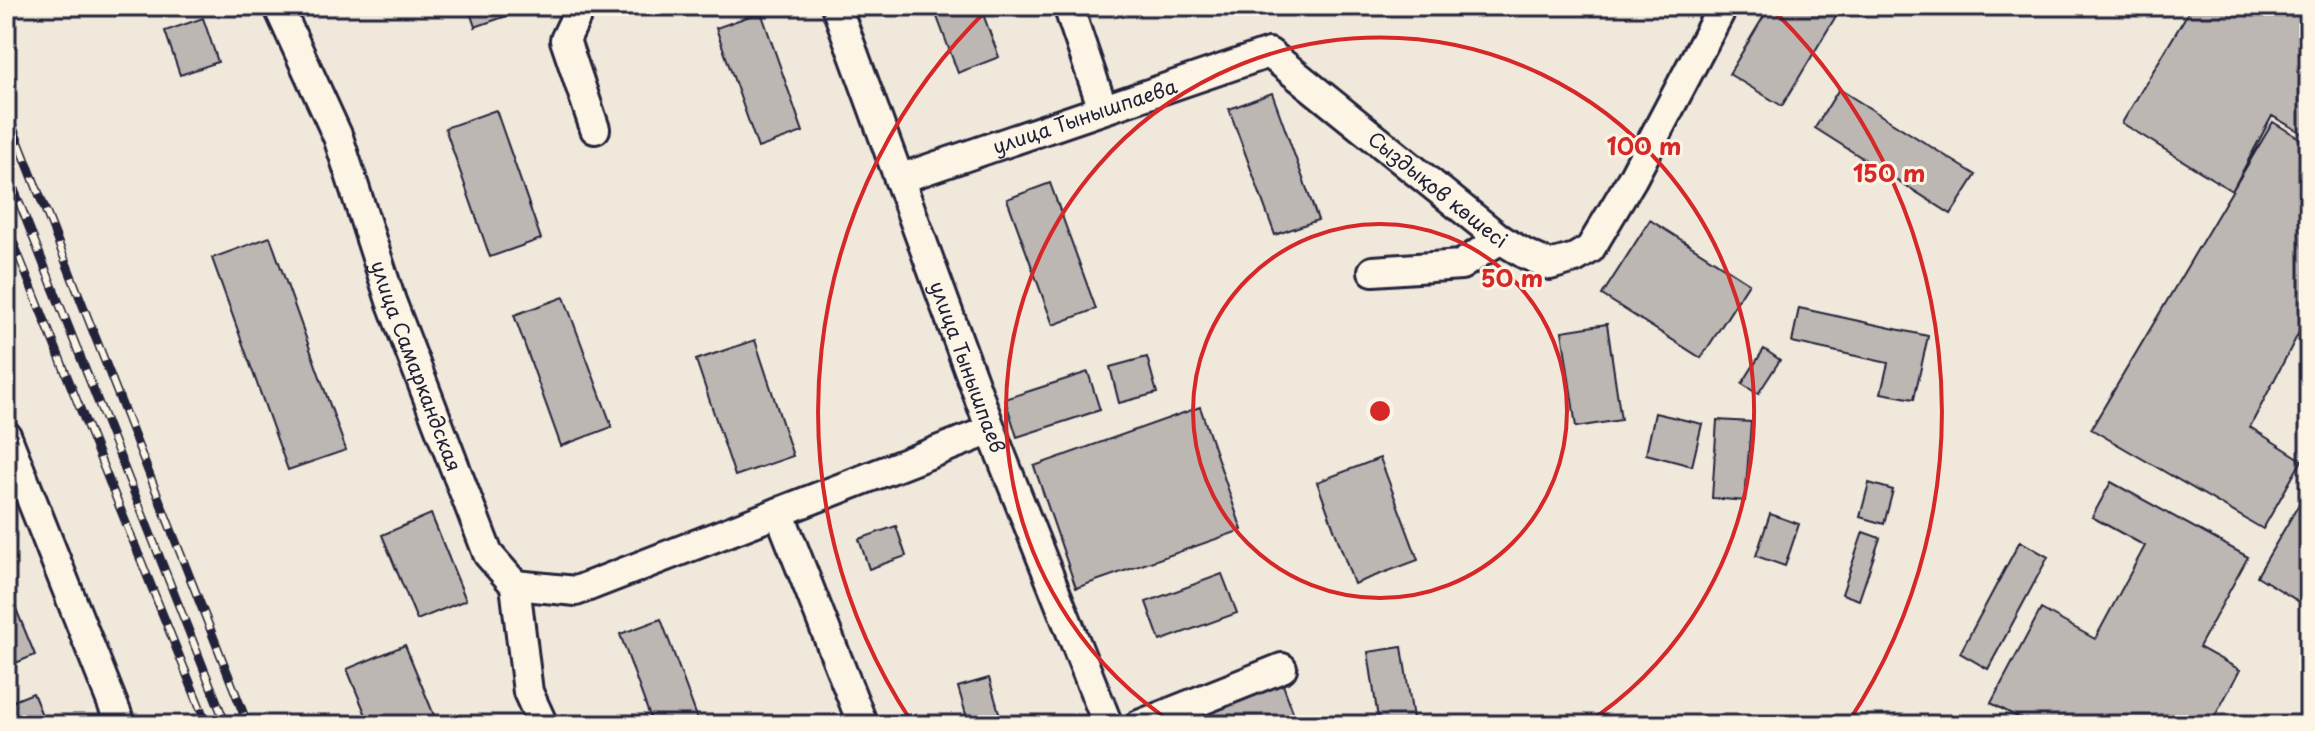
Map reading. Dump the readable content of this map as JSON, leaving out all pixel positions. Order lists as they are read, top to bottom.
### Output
{
  "streets": {
    "street": [
      "улица Тынышпаева",
      "Сыздықов көшесі",
      "улица Самаркандская",
      "улица Тынышпаев"
    ]
  },
  "crossings": [
    ["улица Тынышпаева", "Сыздықов көшесі"],
    ["улица Тынышпаева", "улица Тынышпаев"]
  ],
  "rings": ["100 m", "150 m", "50 m"]
}
